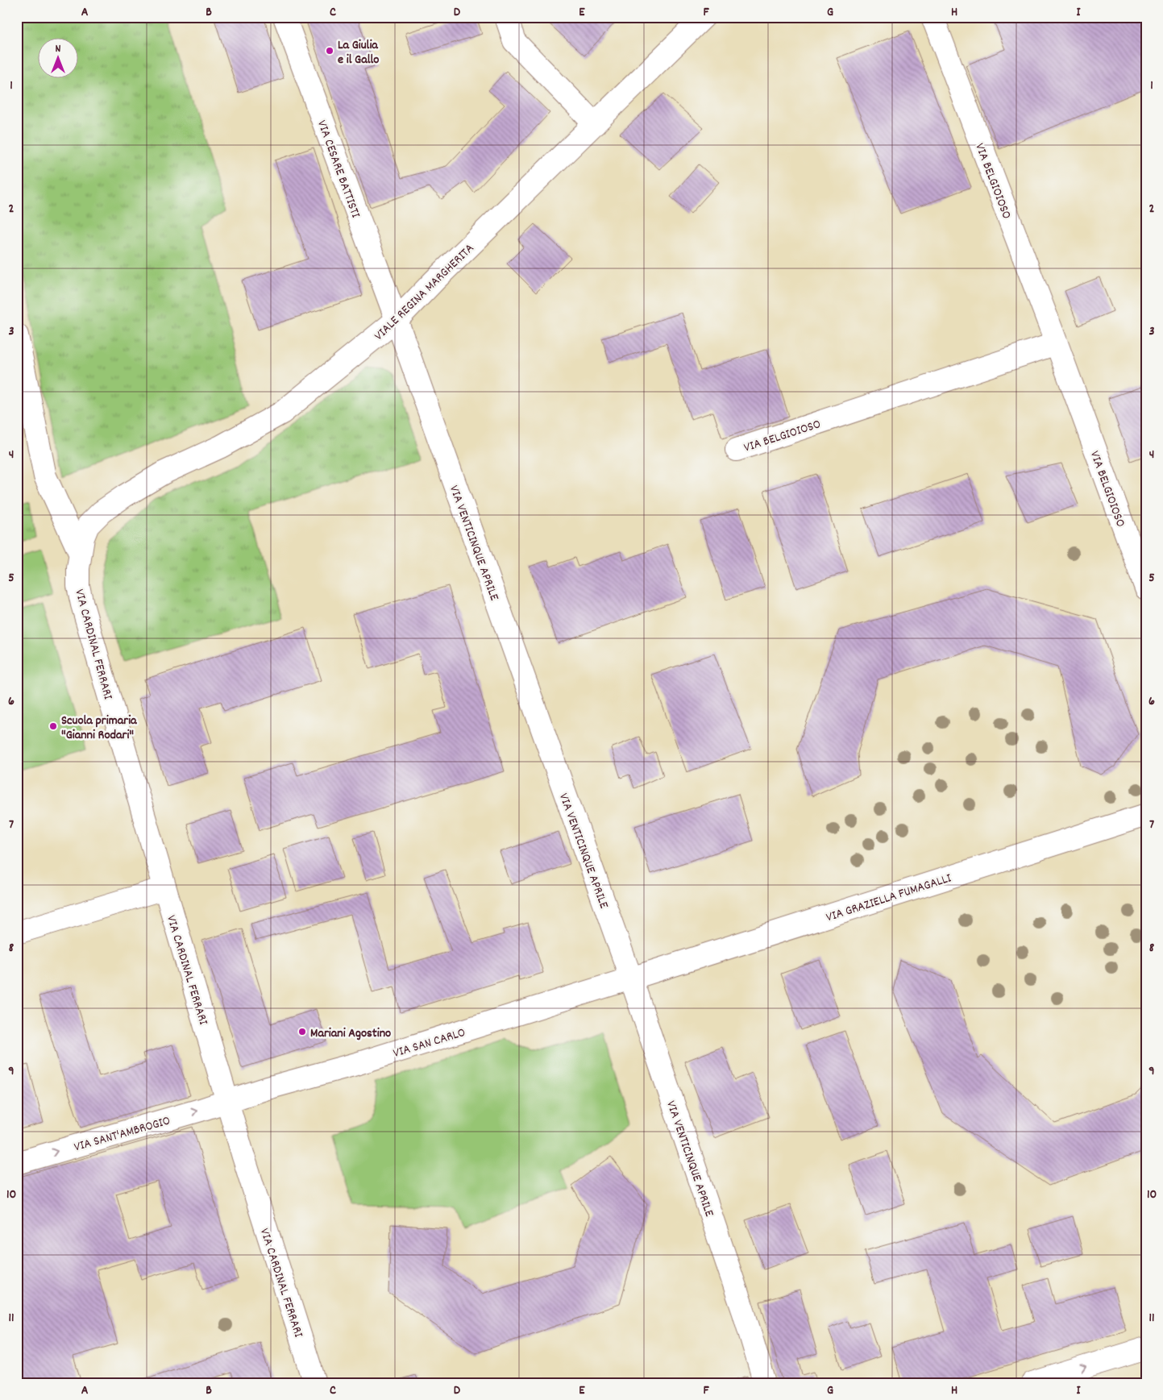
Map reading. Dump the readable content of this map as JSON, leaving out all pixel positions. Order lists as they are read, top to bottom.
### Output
{
  "streets": {
    "street": [
      "VIA CESARE BATTISTI",
      "VIA BELGIOIOSO",
      "VIALE REGINA MARGHERITA",
      "VIA VENTICINQUE APRILE",
      "VIA CARDINAL FERRARI",
      "VIA GRAZIELLA FUMAGALLI",
      "VIA SAN CARLO",
      "VIA SANT'AMBROGIO"
    ]
  },
  "crossings": [
    ["VIA CESARE BATTISTI", "VIALE REGINA MARGHERITA"],
    ["VIA CESARE BATTISTI", "VIA VENTICINQUE APRILE"],
    ["VIALE REGINA MARGHERITA", "VIA VENTICINQUE APRILE"],
    ["VIALE REGINA MARGHERITA", "VIA CARDINAL FERRARI"],
    ["VIA VENTICINQUE APRILE", "VIA GRAZIELLA FUMAGALLI"],
    ["VIA VENTICINQUE APRILE", "VIA SAN CARLO"],
    ["VIA CARDINAL FERRARI", "VIA SAN CARLO"],
    ["VIA CARDINAL FERRARI", "VIA SANT'AMBROGIO"],
    ["VIA GRAZIELLA FUMAGALLI", "VIA SAN CARLO"],
    ["VIA SAN CARLO", "VIA SANT'AMBROGIO"]
  ],
  "one_way": ["VIA SANT'AMBROGIO"],
  "places": ["La Giulia e il Gallo", "Scuola primaria \"Gianni Rodari\"", "Mariani Agostino"],
  "north": "top",
  "grid": {
    "columns": [
      "A",
      "B",
      "C",
      "D",
      "E",
      "F",
      "G",
      "H",
      "I"
    ],
    "rows": [
      "1",
      "2",
      "3",
      "4",
      "5",
      "6",
      "7",
      "8",
      "9",
      "10",
      "11"
    ]
  }
}
